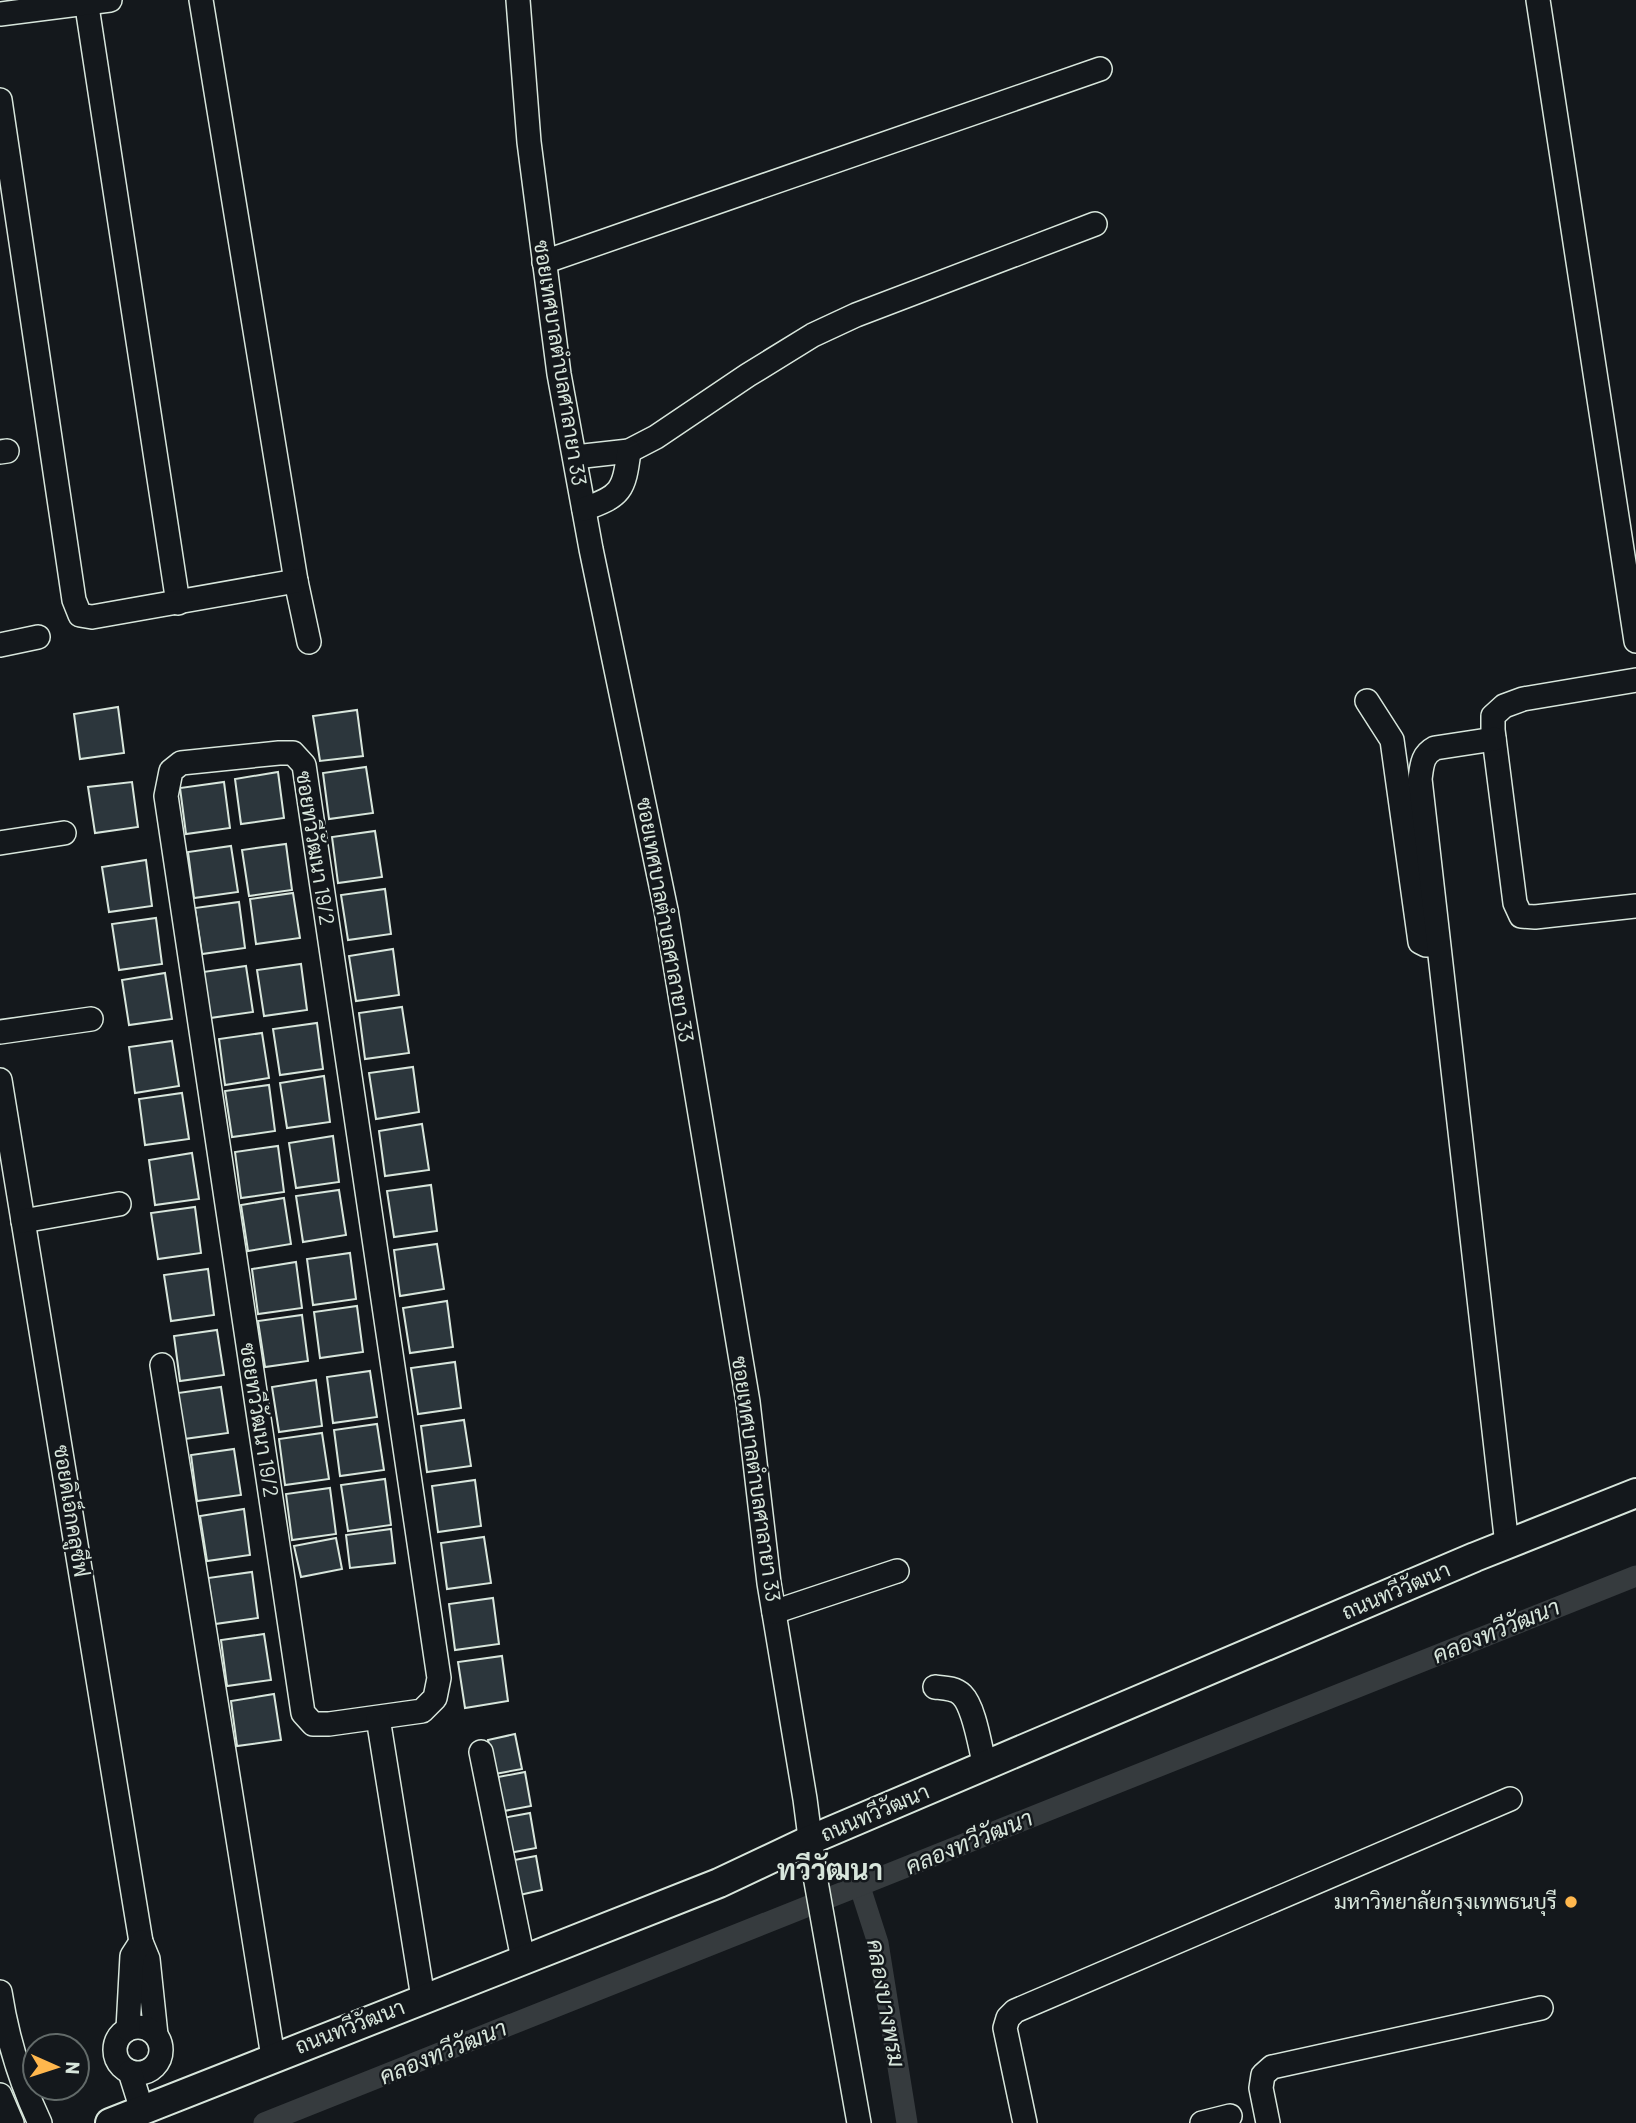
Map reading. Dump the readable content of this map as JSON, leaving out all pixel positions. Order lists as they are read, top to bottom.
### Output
{
  "streets": {
    "main road": ["ถนนทวีวัฒนา"],
    "street": ["ซอยเทศบาลตำบลศาลายา 33", "ซอยทวีวัฒนา 19/2", "ซอยดิเอ็กคลูซีฟ"]
  },
  "crossings": [
    ["ซอยเทศบาลตำบลศาลายา 33", "ถนนทวีวัฒนา"],
    ["ซอยดิเอ็กคลูซีฟ", "ถนนทวีวัฒนา"]
  ],
  "districts": ["ทวีวัฒนา"],
  "water": ["คลองทวีวัฒนา", "คลองบางพรม"],
  "places": ["มหาวิทยาลัยกรุงเทพธนบุรี"],
  "north": "right"
}
